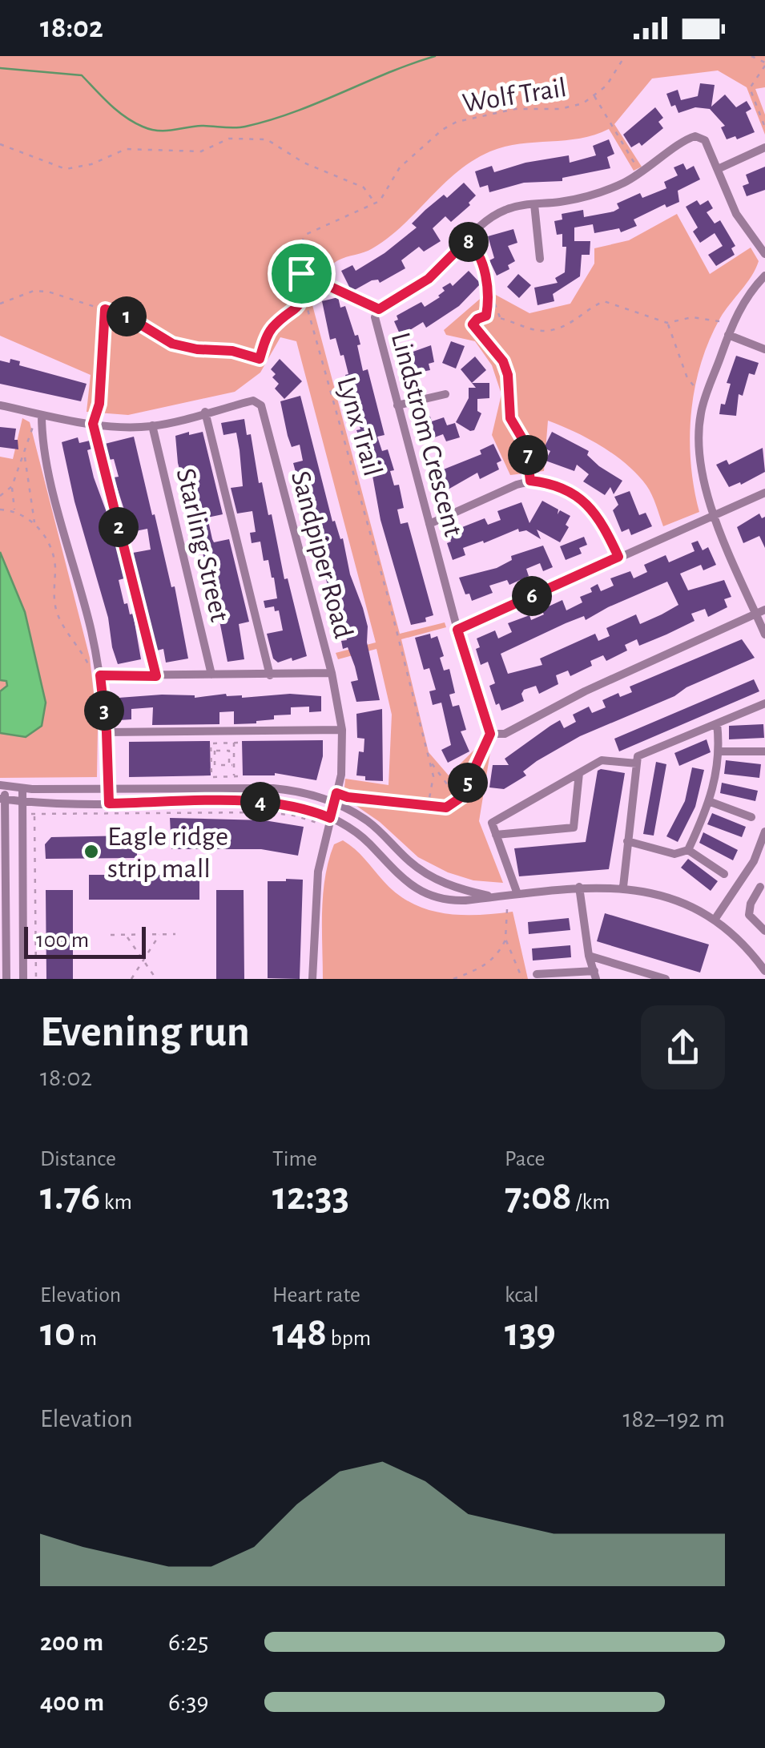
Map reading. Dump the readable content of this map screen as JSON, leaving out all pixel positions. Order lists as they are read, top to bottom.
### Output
{
  "streets": {
    "street": ["Lindstrom Crescent", "Starling Street", "Sandpiper Road"],
    "path": ["Wolf Trail", "Lynx Trail"]
  },
  "crossings": [
    ["Starling Street", "Sandpiper Road"]
  ],
  "places": ["Eagle ridge strip mall"],
  "scale_bar": "100 m",
  "page": {
    "status": "18:02",
    "pins": [
      "8",
      "1",
      "7",
      "2",
      "6",
      "3",
      "5",
      "4"
    ],
    "scale": "100 m",
    "heading": ["Evening run", "18:02"],
    "stats": [
      ["Distance", "1.76 km"],
      ["Time", "12:33"],
      ["Pace", "7:08 /km"],
      ["Elevation", "10 m"],
      ["Heart rate", "148 bpm"],
      ["kcal", "139"]
    ],
    "chart": ["Elevation", "182–192 m"],
    "list": [
      {
        "name": "200 m",
        "note": "6:25"
      },
      {
        "name": "400 m",
        "note": "6:39"
      }
    ]
  }
}
